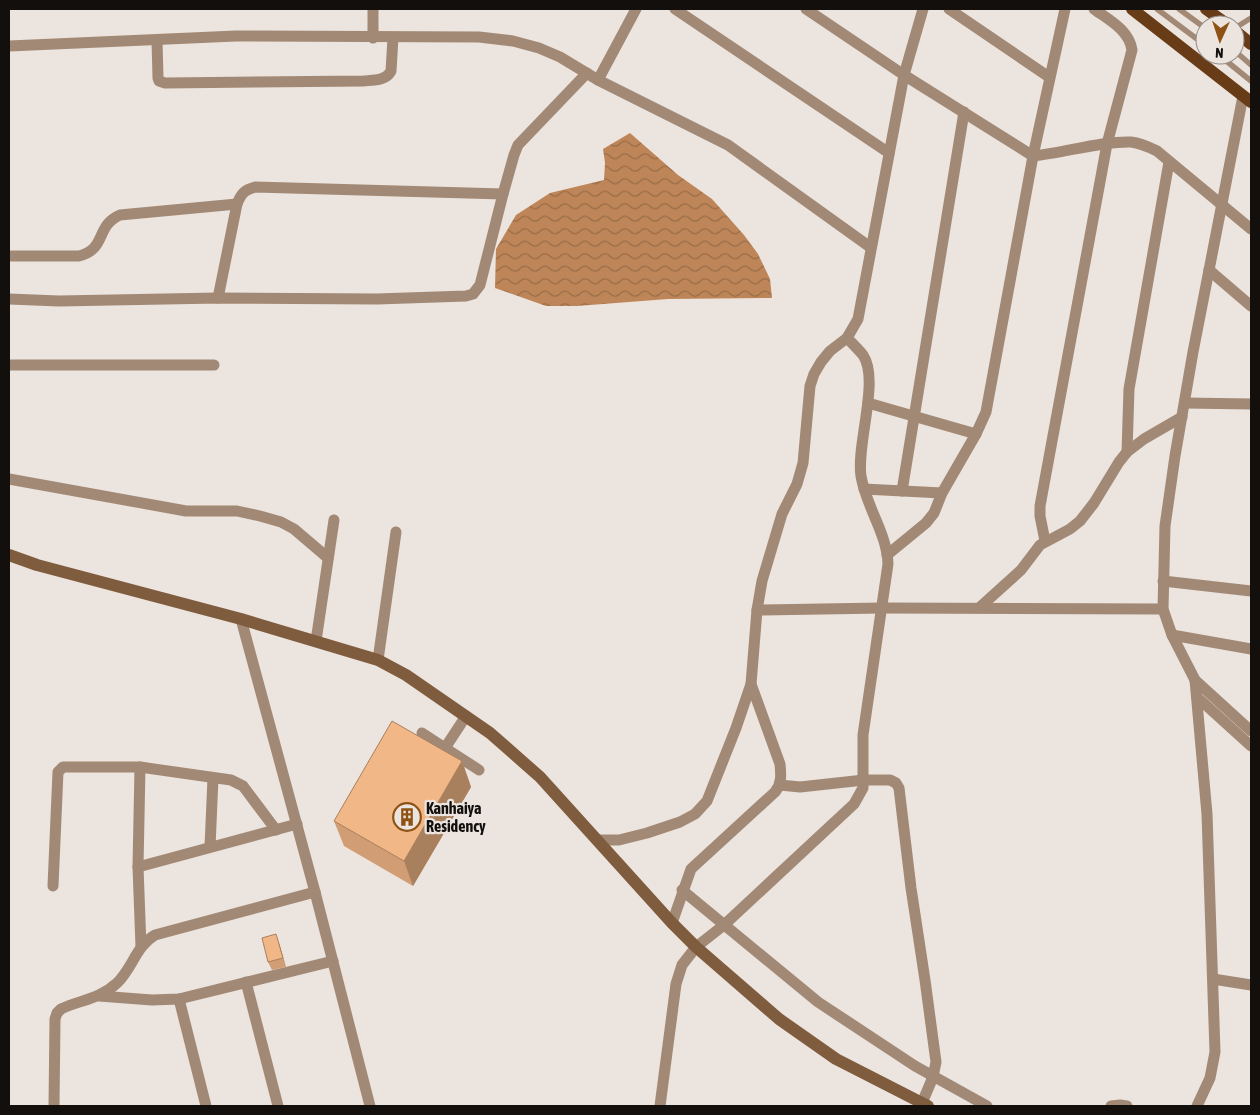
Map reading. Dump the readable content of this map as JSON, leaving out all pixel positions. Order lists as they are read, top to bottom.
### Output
{
  "places": {
    "building": ["Kanhaiya Residency"]
  },
  "north": "bottom"
}
